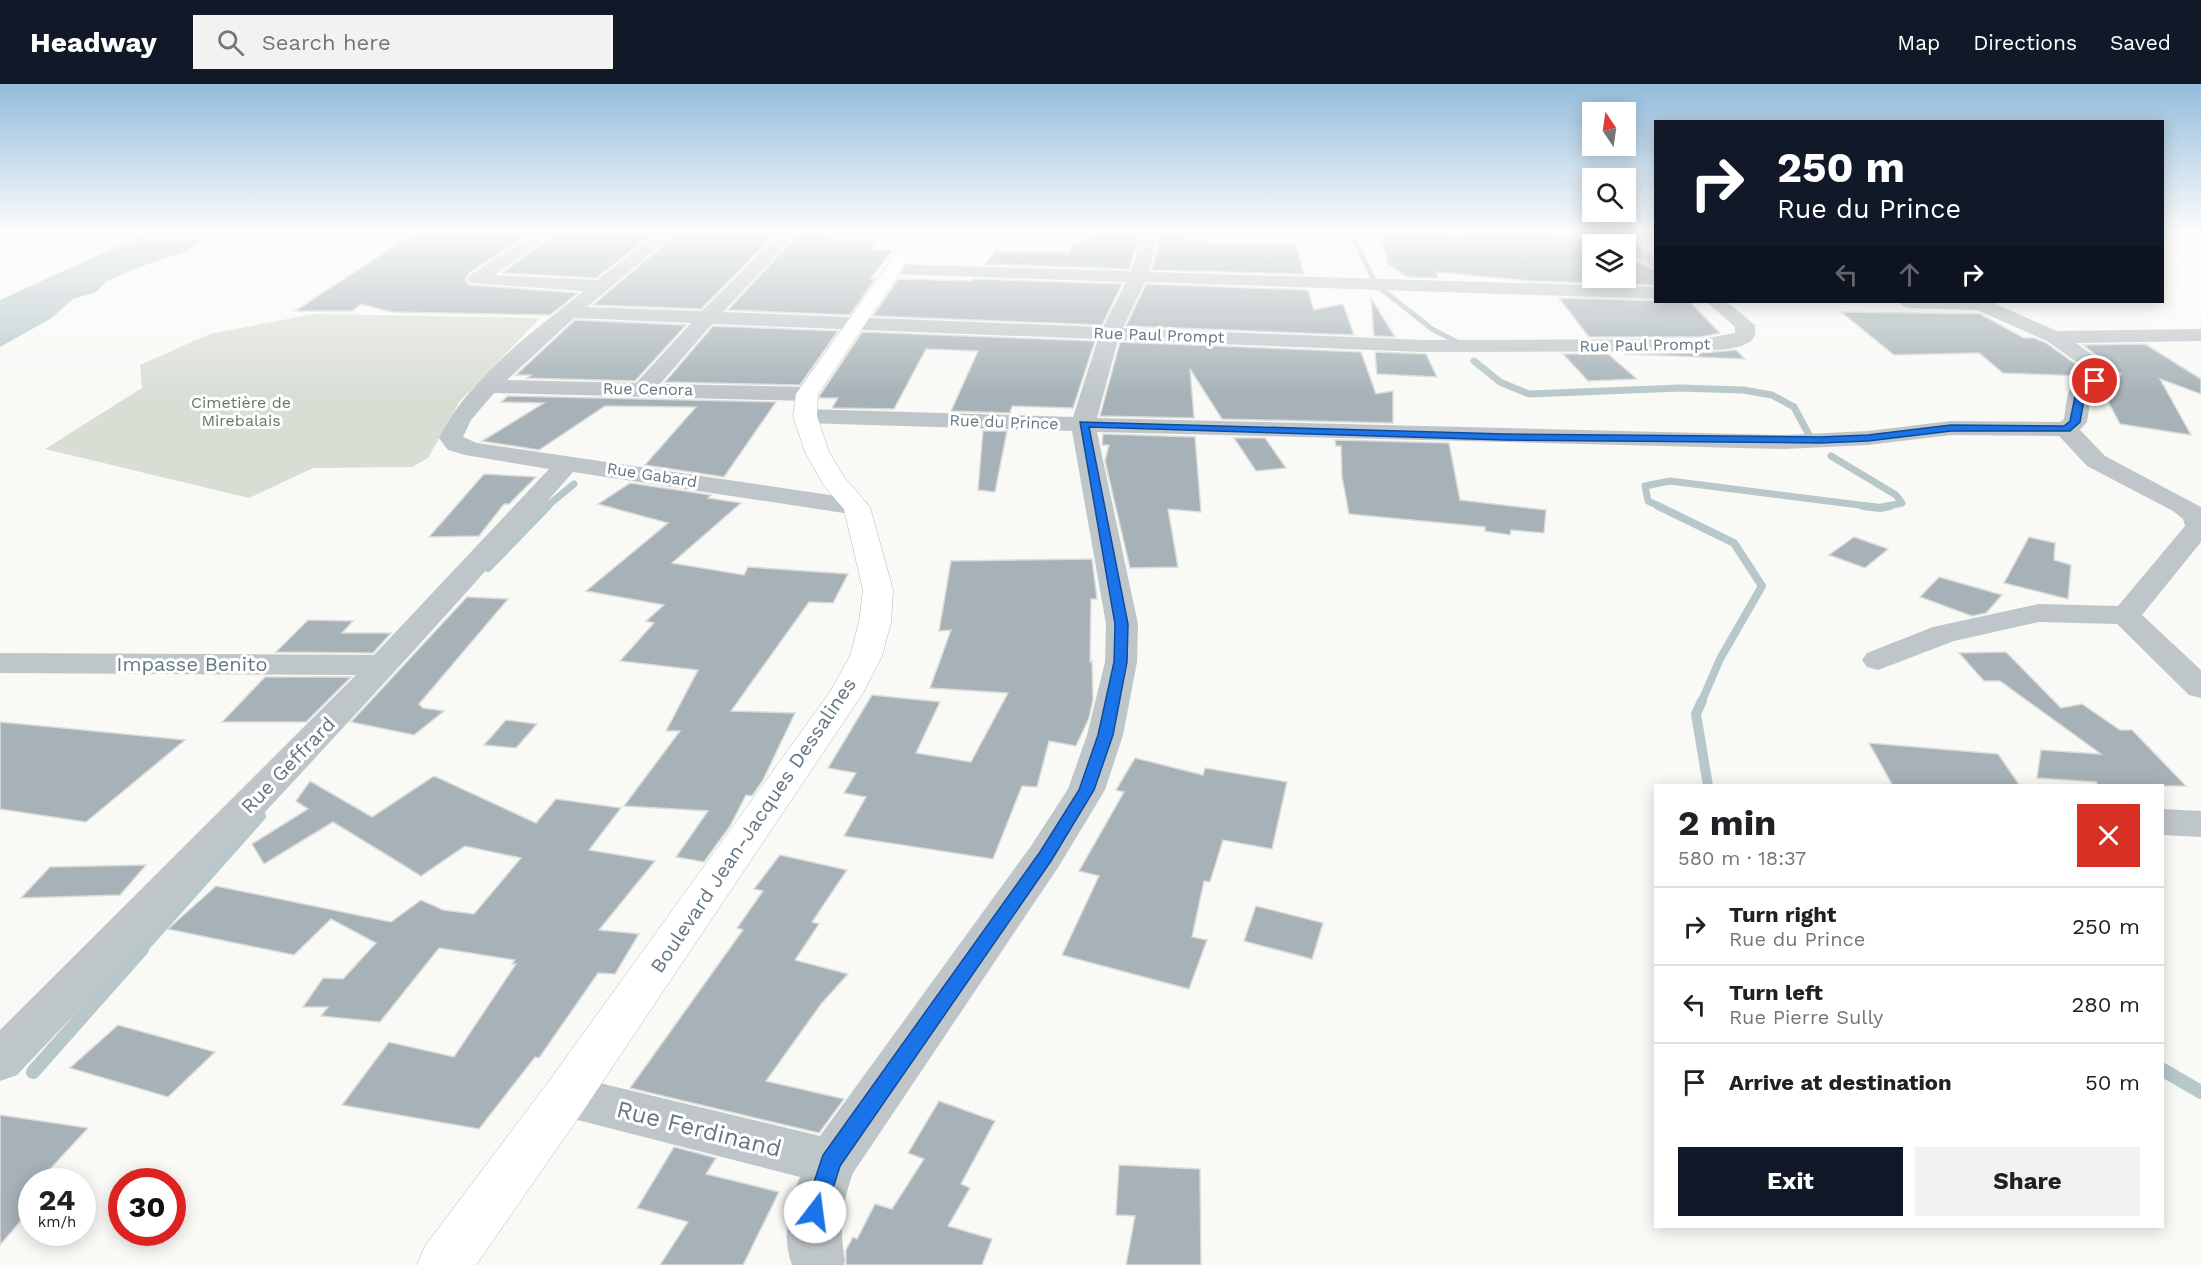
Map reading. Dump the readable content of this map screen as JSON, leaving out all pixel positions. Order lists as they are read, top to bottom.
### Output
{
  "streets": {
    "main road": ["Boulevard Jean-Jacques Dessalines"],
    "street": [
      "Rue Paul Prompt",
      "Rue Cenora",
      "Rue du Prince",
      "Rue Gabard",
      "Impasse Benito",
      "Rue Geffrard",
      "Rue Ferdinand"
    ]
  },
  "crossings": [
    ["Rue Cenora", "Rue du Prince"],
    ["Rue Cenora", "Rue Gabard"],
    ["Rue Cenora", "Boulevard Jean-Jacques Dessalines"],
    ["Rue du Prince", "Boulevard Jean-Jacques Dessalines"],
    ["Rue Gabard", "Rue Geffrard"],
    ["Rue Gabard", "Boulevard Jean-Jacques Dessalines"],
    ["Impasse Benito", "Rue Geffrard"],
    ["Boulevard Jean-Jacques Dessalines", "Rue Ferdinand"]
  ],
  "parks": ["Cimetière de Mirebalais"],
  "north": "top",
  "page": {
    "header": "Headway",
    "search": "Search here",
    "nav": ["Map", "Directions", "Saved"],
    "turn": ["250 m", "Rue du Prince"],
    "heading": ["2 min", "580 m · 18:37"],
    "list": [
      {
        "name": "Turn right",
        "note": "Rue du Prince",
        "value": "250 m"
      },
      {
        "name": "Turn left",
        "note": "Rue Pierre Sully",
        "value": "280 m"
      },
      {
        "name": "Arrive at destination",
        "value": "50 m"
      }
    ],
    "buttons": ["Exit", "Share"],
    "speed": "24 km/h",
    "limit": "30"
  }
}
